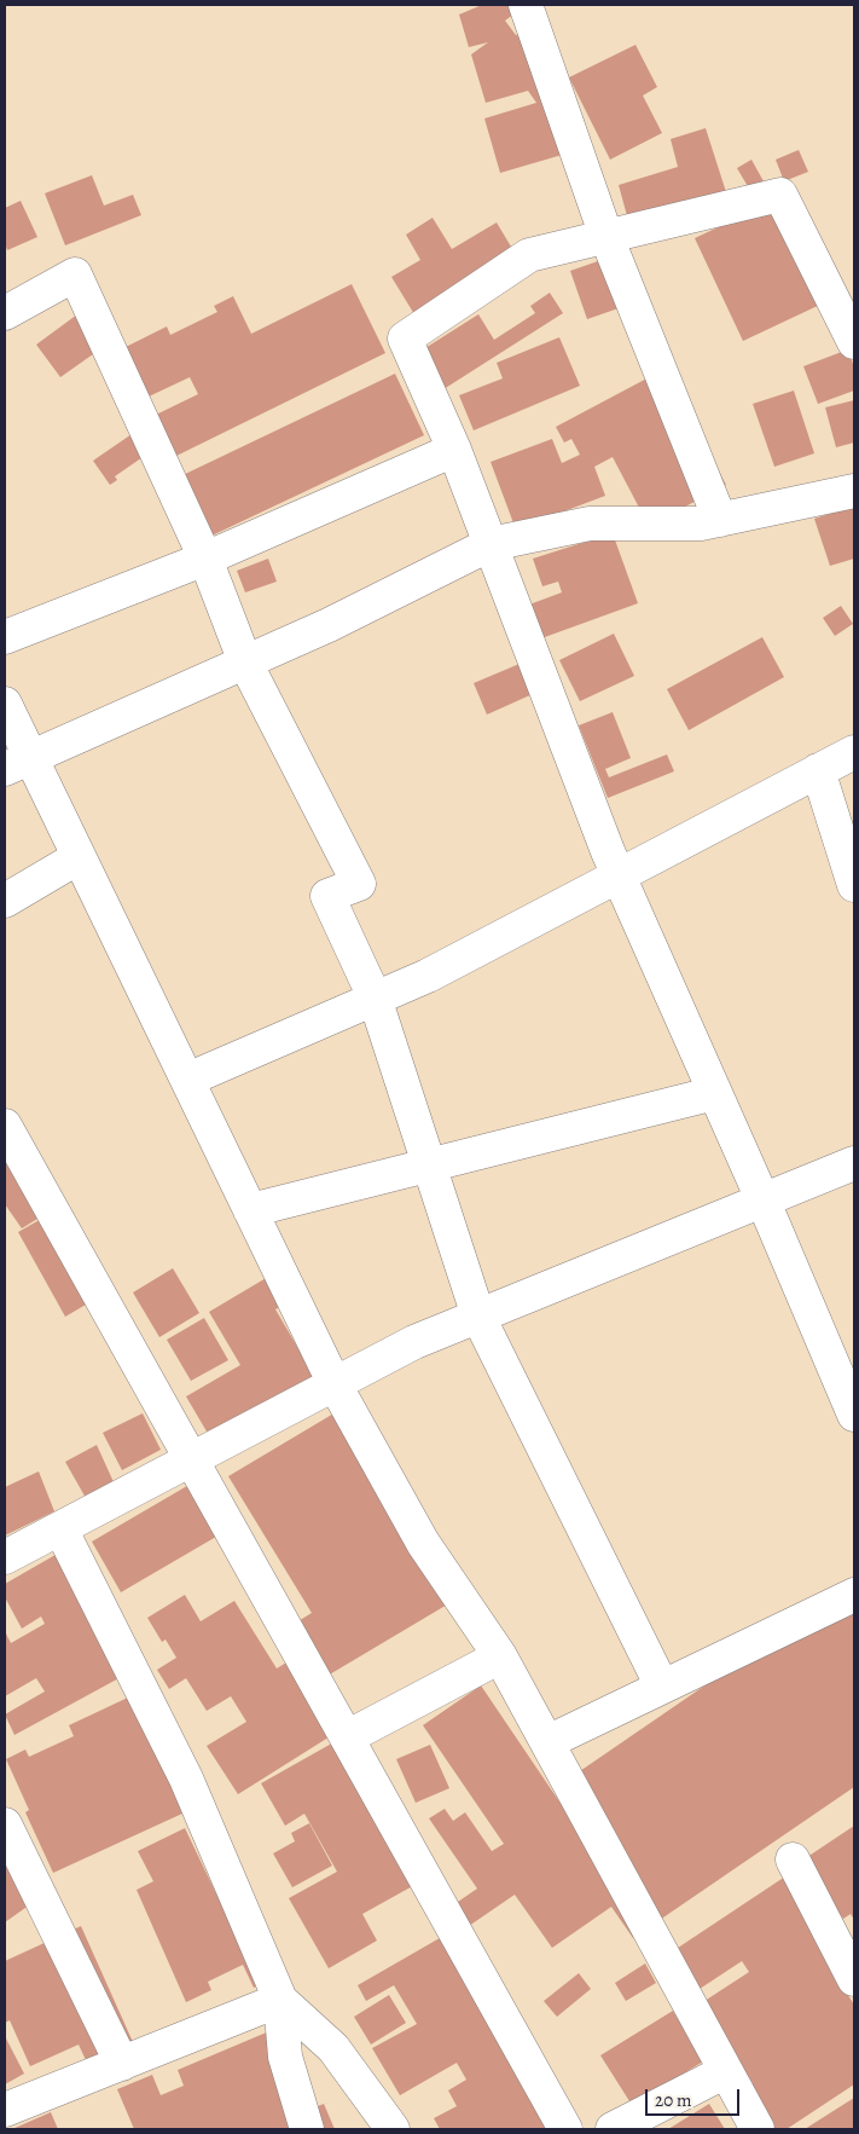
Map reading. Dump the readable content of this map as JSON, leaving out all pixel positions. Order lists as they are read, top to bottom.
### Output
{
  "scale_bar": "20 m"
}
